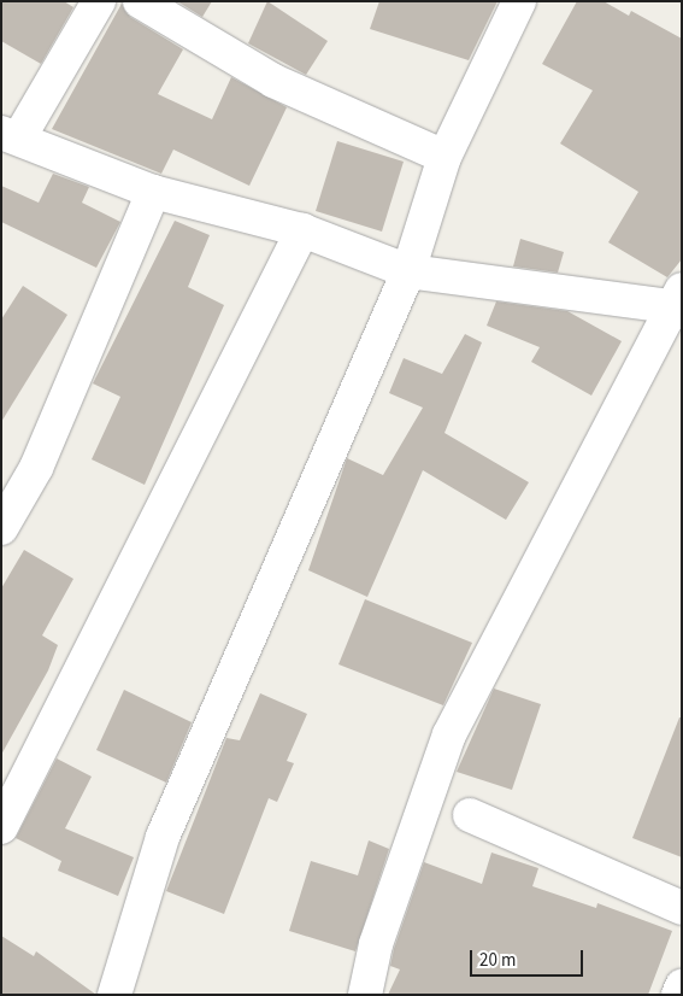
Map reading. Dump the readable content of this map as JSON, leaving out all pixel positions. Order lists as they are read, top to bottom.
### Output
{
  "scale_bar": "20 m"
}
